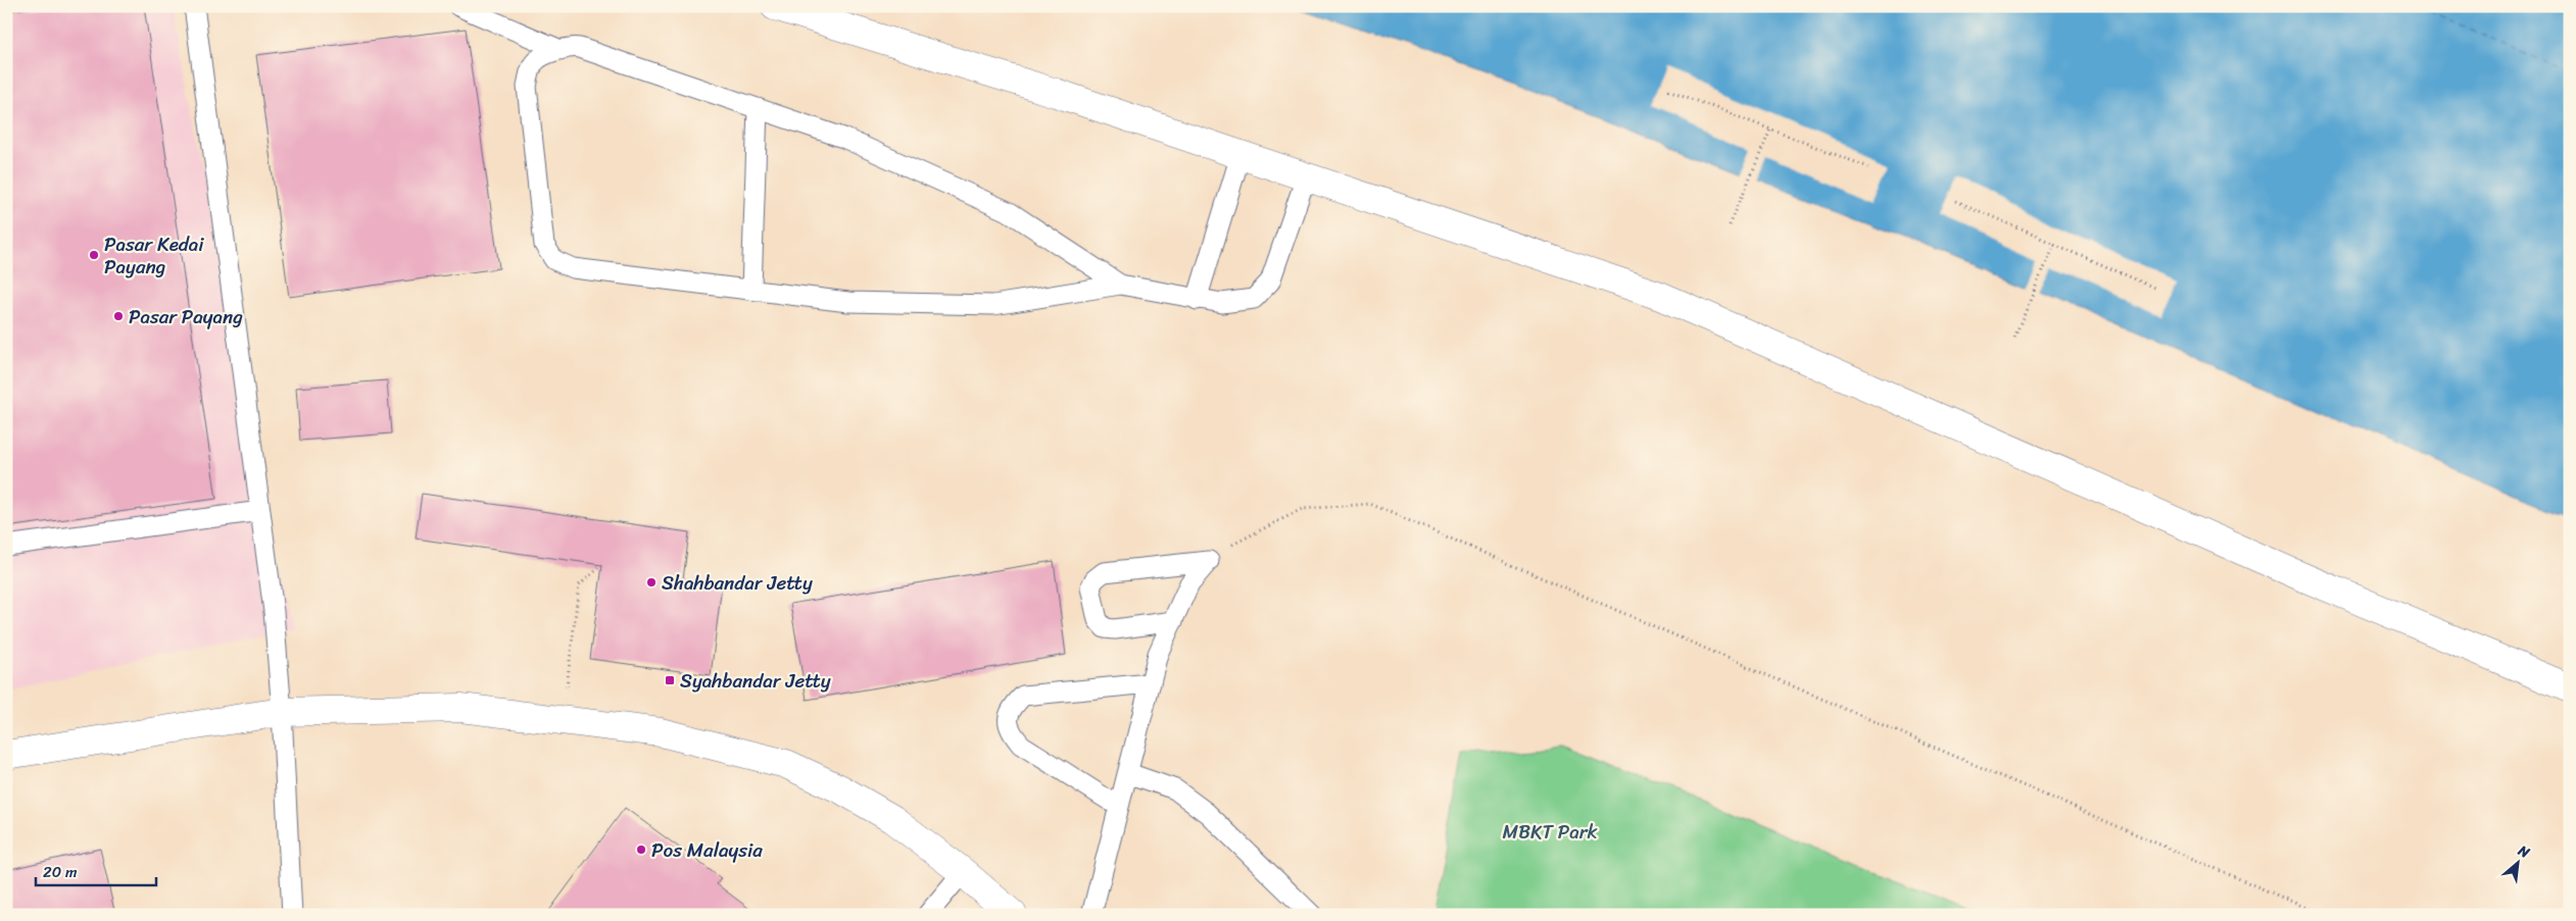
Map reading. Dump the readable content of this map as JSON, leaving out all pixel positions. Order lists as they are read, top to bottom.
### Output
{
  "parks": ["MBKT Park"],
  "places": {
    "other": [
      "Pasar Kedai Payang",
      "Pasar Payang",
      "Shahbandar Jetty",
      "Pos Malaysia"
    ],
    "transit": ["Syahbandar Jetty"]
  },
  "scale_bar": "20 m",
  "north": "top right"
}
